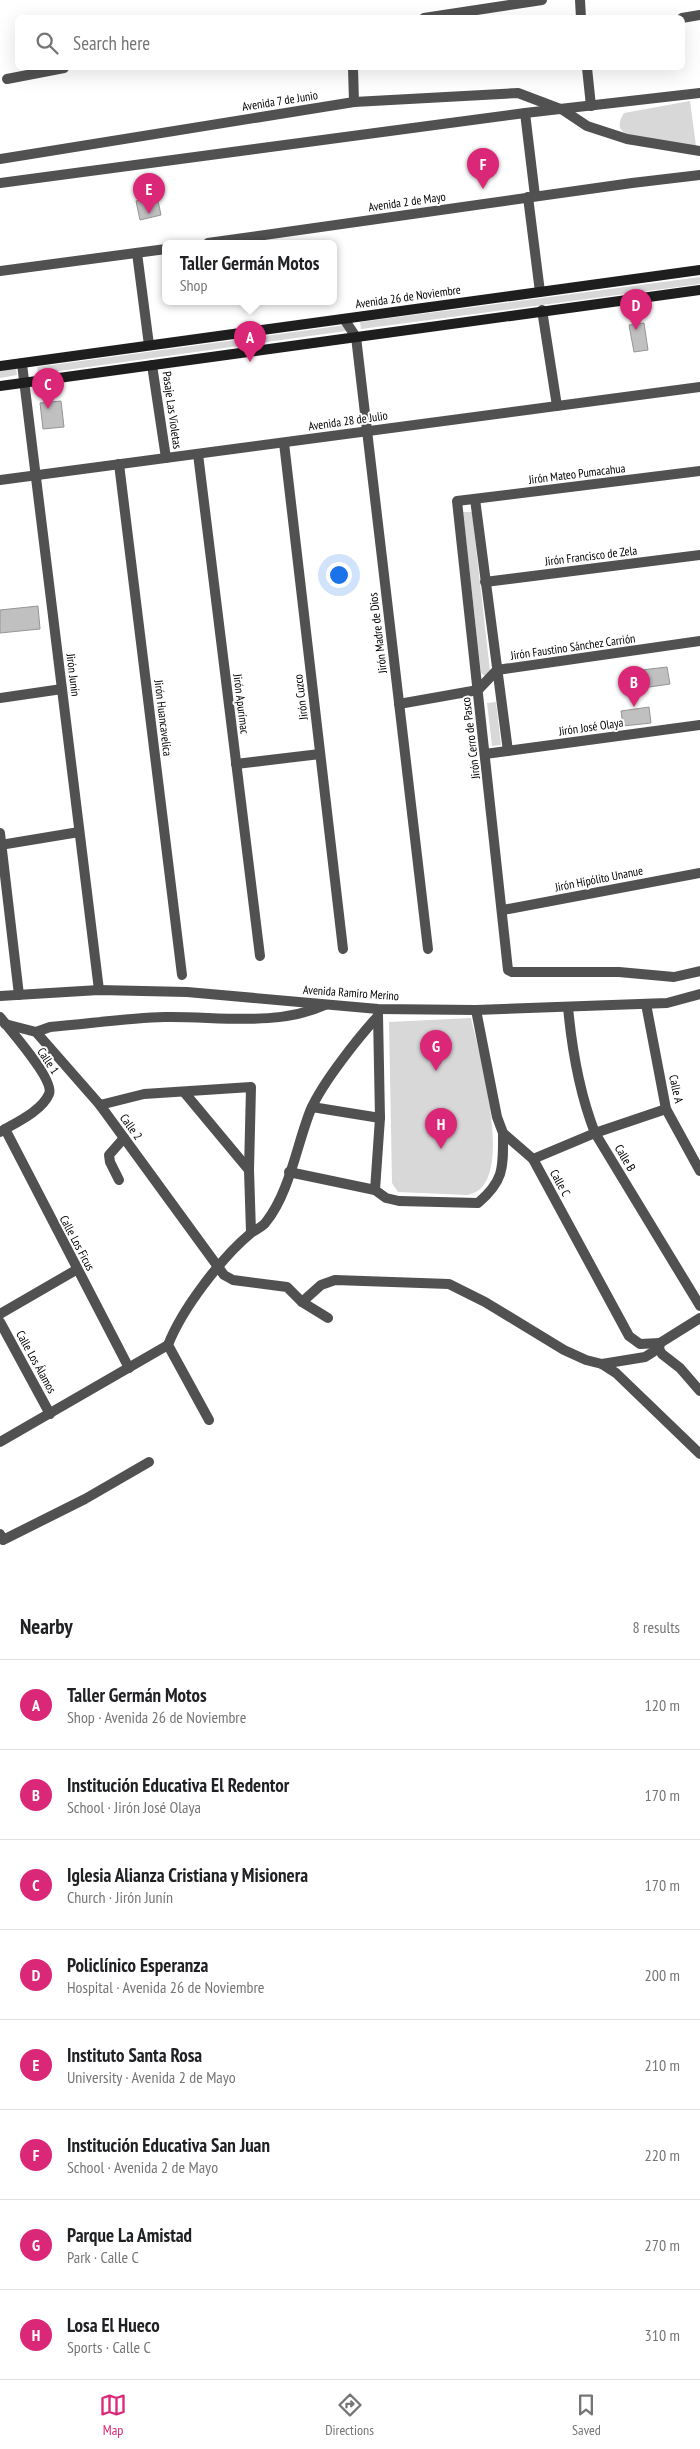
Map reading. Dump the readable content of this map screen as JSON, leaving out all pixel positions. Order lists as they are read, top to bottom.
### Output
{
  "streets": {
    "main road": ["Avenida 26 de Noviembre"],
    "street": [
      "Avenida 7 de Junio",
      "Avenida 2 de Mayo",
      "Pasaje Las Violetas",
      "Avenida 28 de Julio",
      "Jirón Mateo Pumacahua",
      "Jirón Francisco de Zela",
      "Jirón Madre de Dios",
      "Jirón Faustino Sánchez Carrión",
      "Jirón Junín",
      "Jirón Cuzco",
      "Jirón Apurímac",
      "Jirón Huancavelica",
      "Jirón José Olaya",
      "Jirón Cerro de Pasco",
      "Jirón Hipólito Unanue",
      "Avenida Ramiro Merino",
      "Calle 1",
      "Calle A",
      "Calle 2",
      "Calle B",
      "Calle C",
      "Calle Los Ficus",
      "Calle Los Álamos"
    ]
  },
  "crossings": [
    ["Avenida 26 de Noviembre", "Jirón Madre de Dios"],
    ["Avenida 26 de Noviembre", "Jirón Junín"],
    ["Pasaje Las Violetas", "Avenida 28 de Julio"],
    ["Avenida 28 de Julio", "Jirón Madre de Dios"],
    ["Avenida 28 de Julio", "Jirón Junín"],
    ["Avenida 28 de Julio", "Jirón Cuzco"],
    ["Avenida 28 de Julio", "Jirón Apurímac"],
    ["Avenida 28 de Julio", "Jirón Huancavelica"],
    ["Jirón Mateo Pumacahua", "Jirón Cerro de Pasco"],
    ["Jirón Faustino Sánchez Carrión", "Jirón Cerro de Pasco"],
    ["Jirón Junín", "Avenida Ramiro Merino"],
    ["Jirón José Olaya", "Jirón Cerro de Pasco"],
    ["Jirón Cerro de Pasco", "Jirón Hipólito Unanue"],
    ["Avenida Ramiro Merino", "Calle A"],
    ["Avenida Ramiro Merino", "Calle B"],
    ["Calle 1", "Calle Los Ficus"]
  ],
  "page": {
    "search": "Search here",
    "pins": [
      "F",
      "E",
      "D",
      "A",
      "C",
      "B",
      "G",
      "H"
    ],
    "popup": ["Taller Germán Motos", "Shop"],
    "heading": ["Nearby", "8 results"],
    "list": [
      {
        "mark": "A",
        "name": "Taller Germán Motos",
        "note": "Shop · Avenida 26 de Noviembre",
        "value": "120 m"
      },
      {
        "mark": "B",
        "name": "Institución Educativa El Redentor",
        "note": "School · Jirón José Olaya",
        "value": "170 m"
      },
      {
        "mark": "C",
        "name": "Iglesia Alianza Cristiana y Misionera",
        "note": "Church · Jirón Junín",
        "value": "170 m"
      },
      {
        "mark": "D",
        "name": "Policlínico Esperanza",
        "note": "Hospital · Avenida 26 de Noviembre",
        "value": "200 m"
      },
      {
        "mark": "E",
        "name": "Instituto Santa Rosa",
        "note": "University · Avenida 2 de Mayo",
        "value": "210 m"
      },
      {
        "mark": "F",
        "name": "Institución Educativa San Juan",
        "note": "School · Avenida 2 de Mayo",
        "value": "220 m"
      },
      {
        "mark": "G",
        "name": "Parque La Amistad",
        "note": "Park · Calle C",
        "value": "270 m"
      },
      {
        "mark": "H",
        "name": "Losa El Hueco",
        "note": "Sports · Calle C",
        "value": "310 m"
      }
    ],
    "nav": ["Map", "Directions", "Saved"]
  }
}
